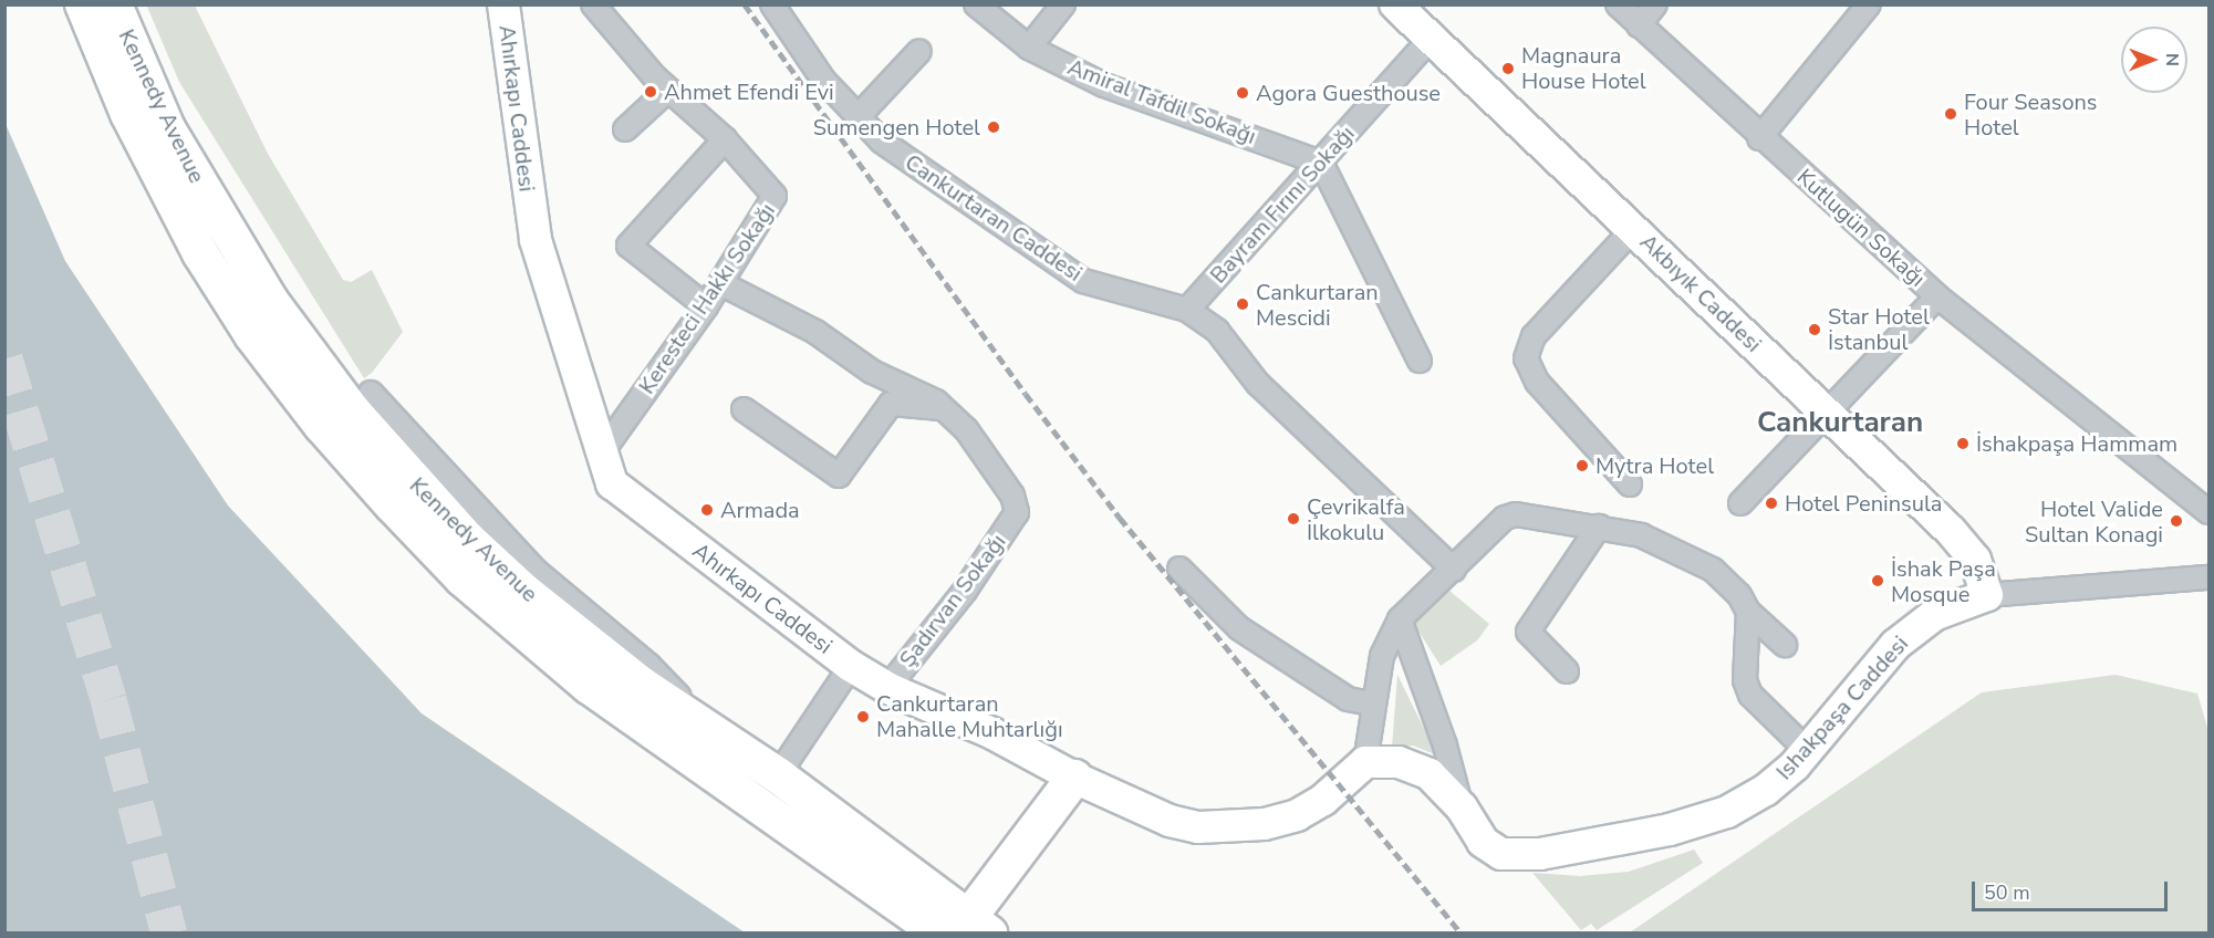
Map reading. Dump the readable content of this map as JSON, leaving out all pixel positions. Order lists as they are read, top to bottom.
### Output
{
  "streets": {
    "main road": ["Kennedy Avenue"],
    "street": [
      "Amiral Tafdil Sokağı",
      "Ahırkapı Caddesi",
      "Bayram Fırını Sokağı",
      "Cankurtaran Caddesi",
      "Kutlugün Sokağı",
      "Akbıyık Caddesi",
      "Keresteci Hakkı Sokağı",
      "Şadırvan Sokağı",
      "Ishakpaşa Caddesi"
    ]
  },
  "crossings": [
    ["Amiral Tafdil Sokağı", "Bayram Fırını Sokağı"],
    ["Ahırkapı Caddesi", "Keresteci Hakkı Sokağı"],
    ["Ahırkapı Caddesi", "Şadırvan Sokağı"],
    ["Bayram Fırını Sokağı", "Cankurtaran Caddesi"],
    ["Bayram Fırını Sokağı", "Akbıyık Caddesi"],
    ["Akbıyık Caddesi", "Ishakpaşa Caddesi"]
  ],
  "districts": ["Cankurtaran"],
  "places": [
    "Magnaura House Hotel",
    "Ahmet Efendi Evi",
    "Agora Guesthouse",
    "Four Seasons Hotel",
    "Sumengen Hotel",
    "Cankurtaran Mescidi",
    "Star Hotel İstanbul",
    "İshakpaşa Hammam",
    "Mytra Hotel",
    "Hotel Peninsula",
    "Armada",
    "Çevrikalfa İlkokulu",
    "Hotel Valide Sultan Konagi",
    "İshak Paşa Mosque",
    "Cankurtaran Mahalle Muhtarlığı"
  ],
  "scale_bar": "50 m",
  "north": "right"
}
